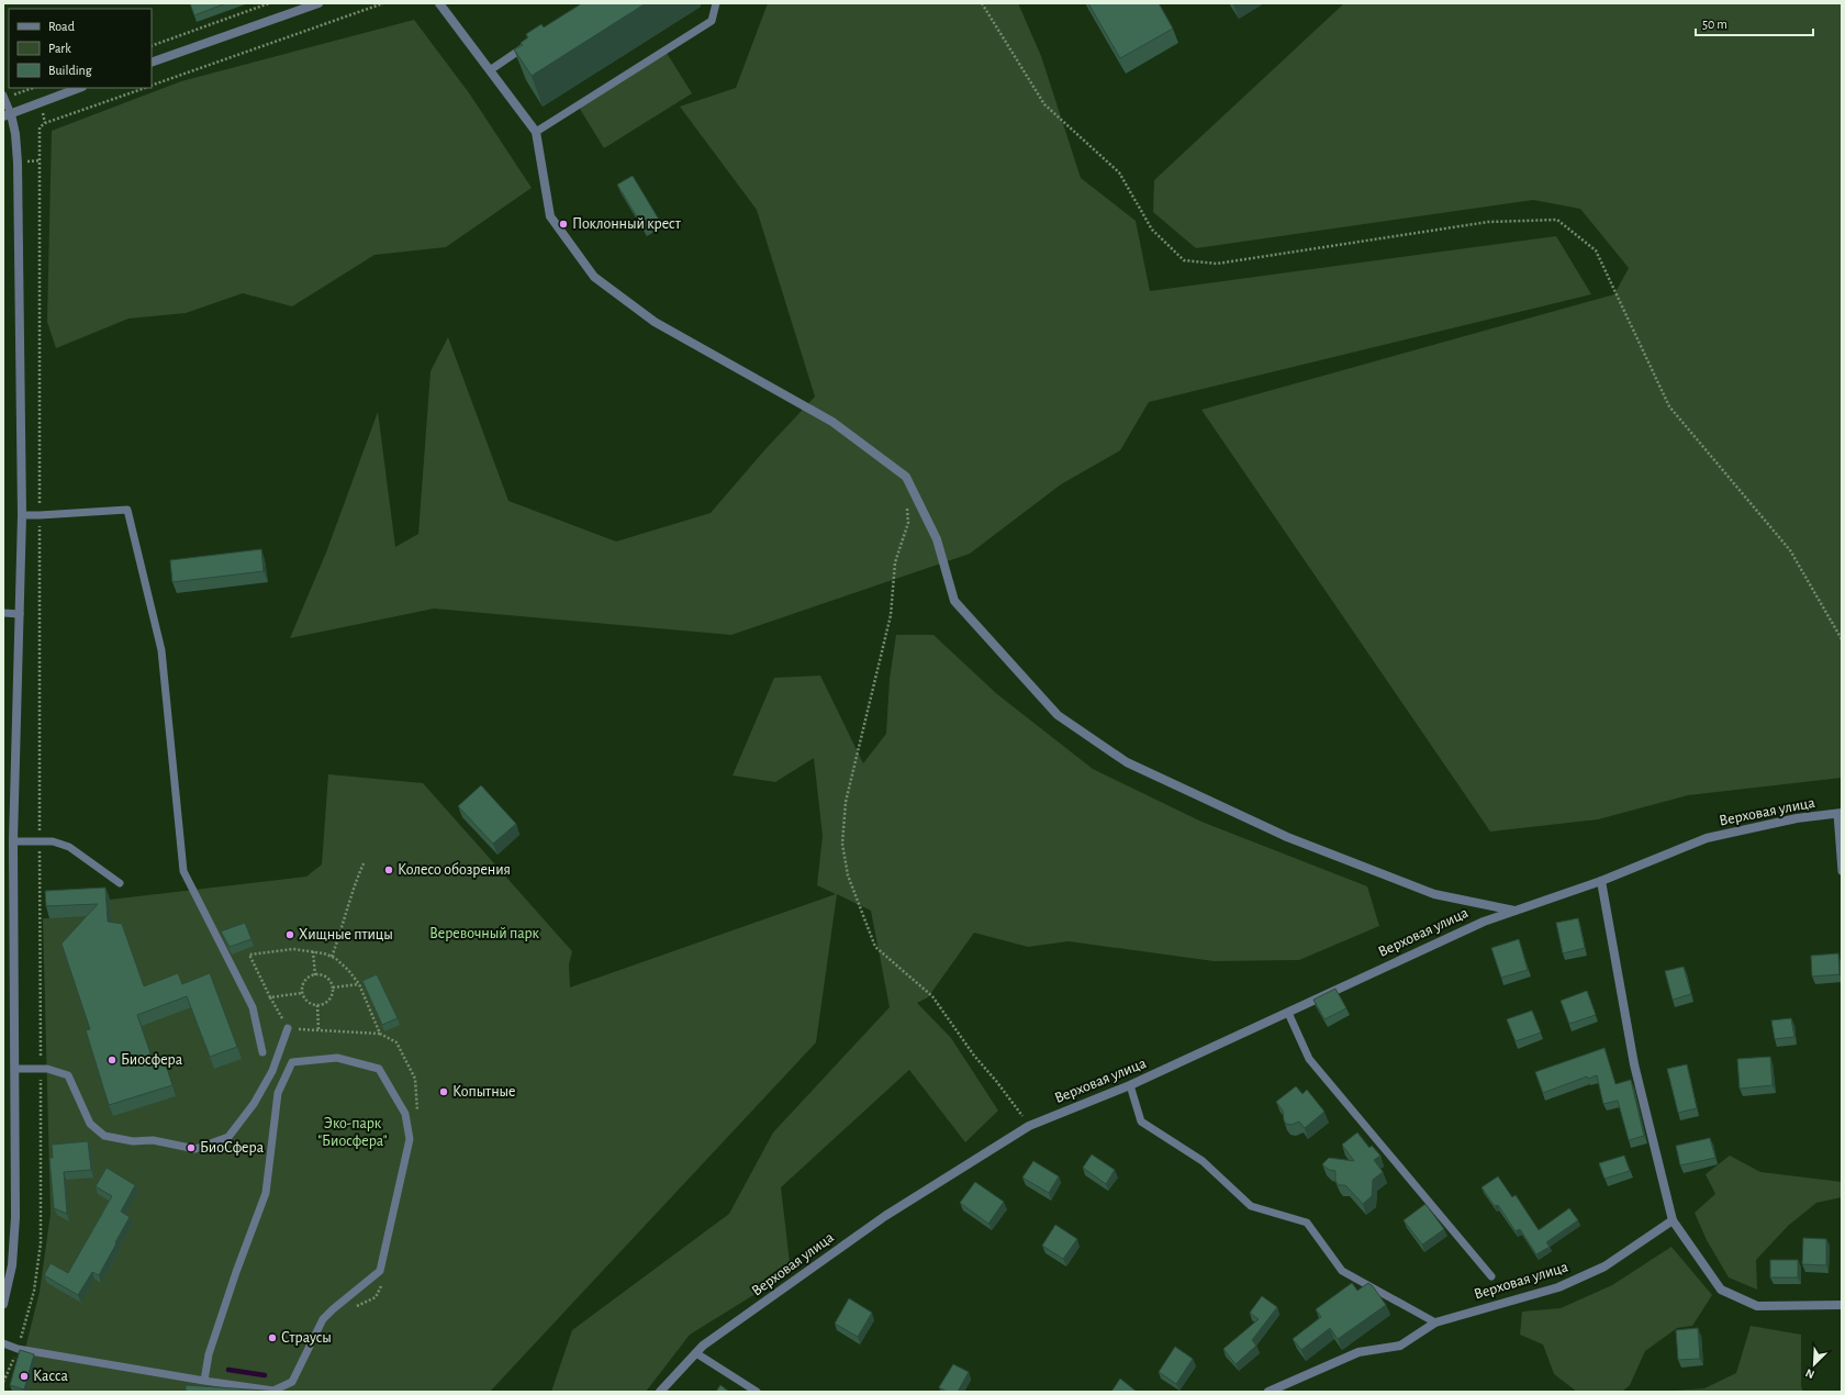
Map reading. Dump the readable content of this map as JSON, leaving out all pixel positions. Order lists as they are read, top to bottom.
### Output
{
  "streets": {
    "street": ["Верховая улица"]
  },
  "parks": ["Веревочный парк", "Эко-парк \"Биосфера\""],
  "places": [
    "Поклонный крест",
    "Колесо обозрения",
    "Хищные птицы",
    "Биосфера",
    "Копытные",
    "БиоСфера",
    "Страусы",
    "Касса"
  ],
  "legend": ["Road", "Park", "Building"],
  "scale_bar": "50 m",
  "north": "bottom left"
}
